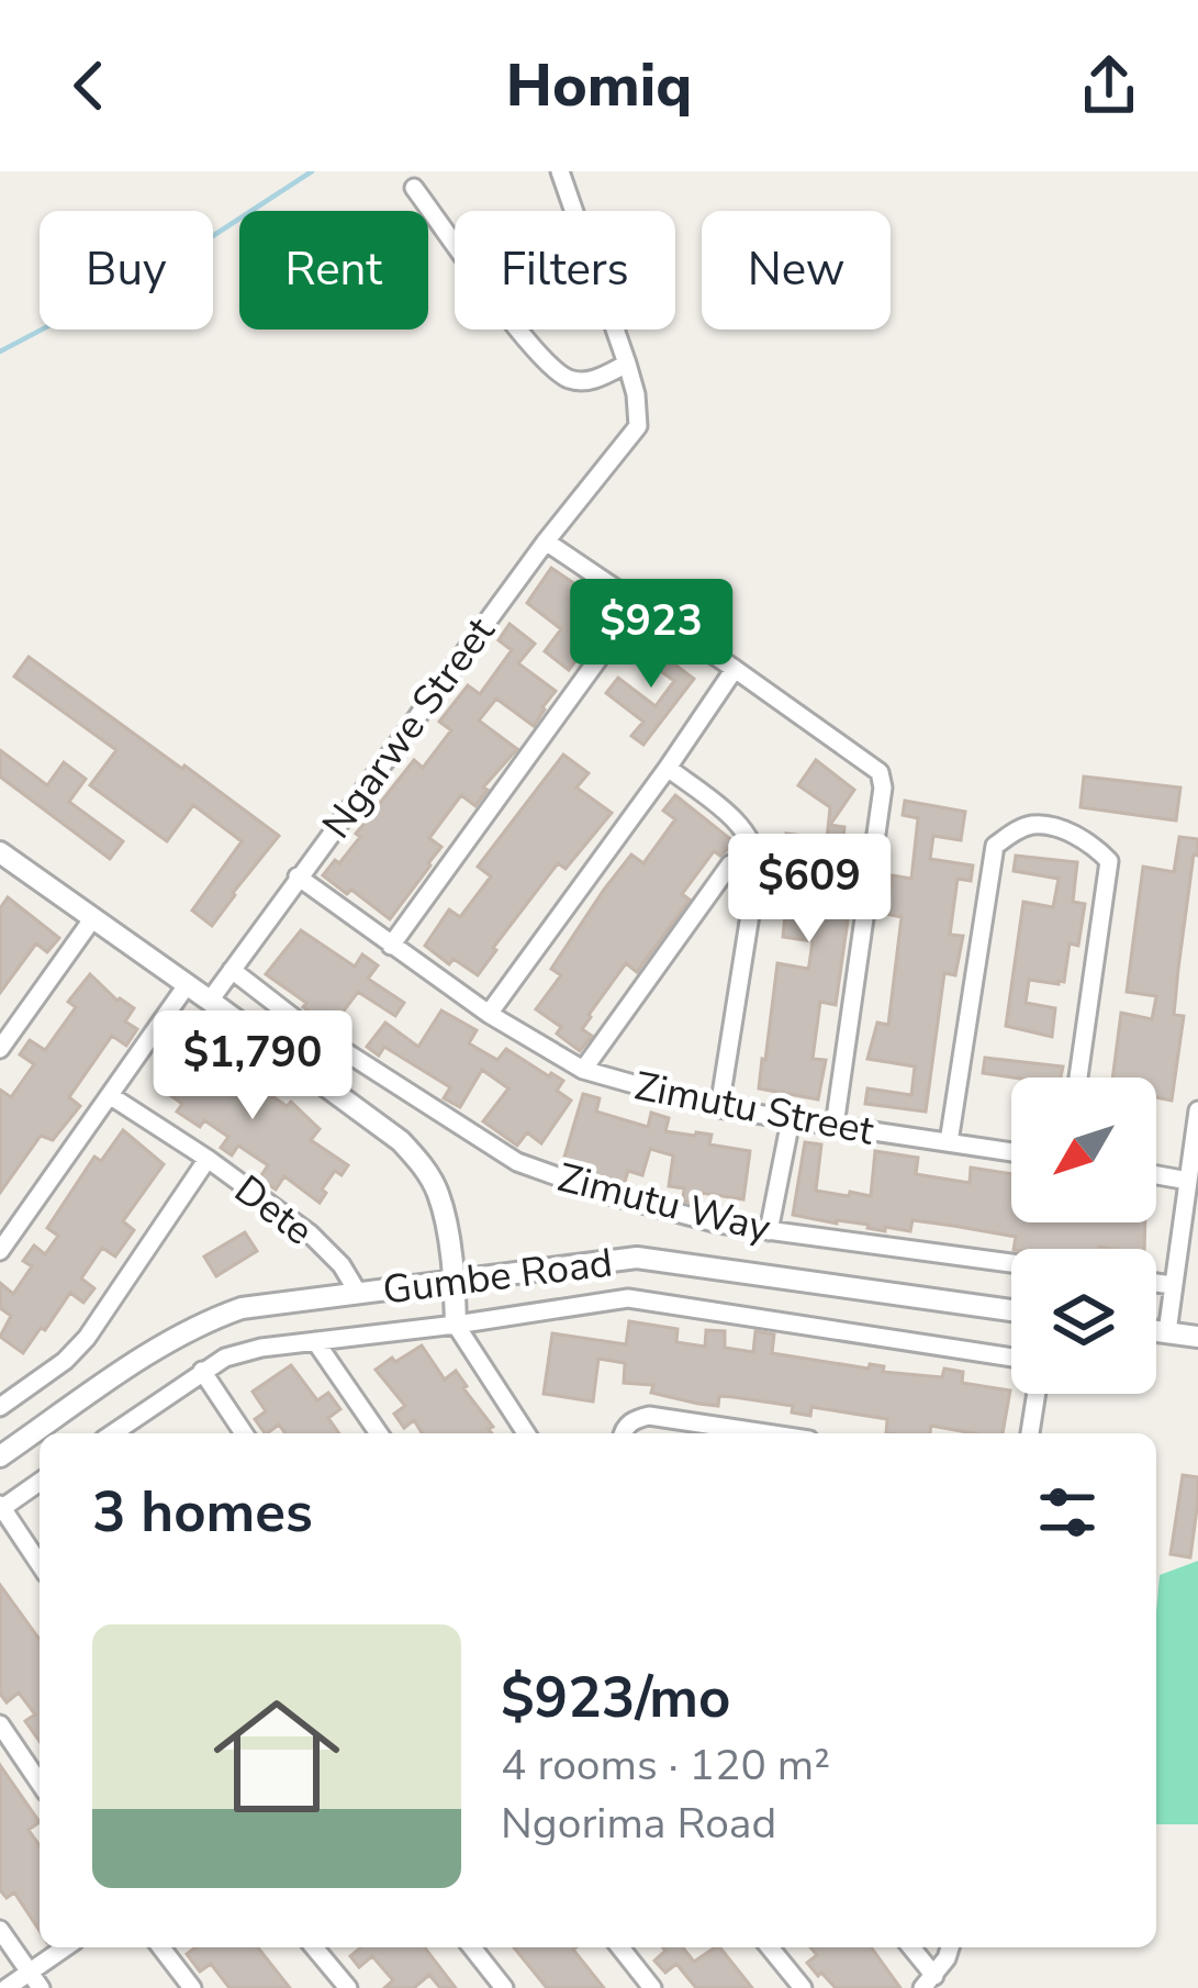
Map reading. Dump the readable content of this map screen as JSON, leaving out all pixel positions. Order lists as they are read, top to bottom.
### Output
{
  "streets": {
    "street": [
      "Ngarwe Street",
      "Zimutu Street",
      "Zimutu Way",
      "Dete",
      "Gumbe Road"
    ]
  },
  "crossings": [
    ["Ngarwe Street", "Zimutu Street"],
    ["Ngarwe Street", "Zimutu Way"],
    ["Dete", "Gumbe Road"]
  ],
  "north": "bottom left",
  "page": {
    "header": "Homiq",
    "chip": [
      "Buy",
      "Rent",
      "Filters",
      "New"
    ],
    "price": ["$923", "$609", "$1,790"],
    "heading": "3 homes",
    "list": [
      {
        "name": "$923/mo",
        "note": "4 rooms · 120 m² · Ngorima Road"
      }
    ]
  }
}
